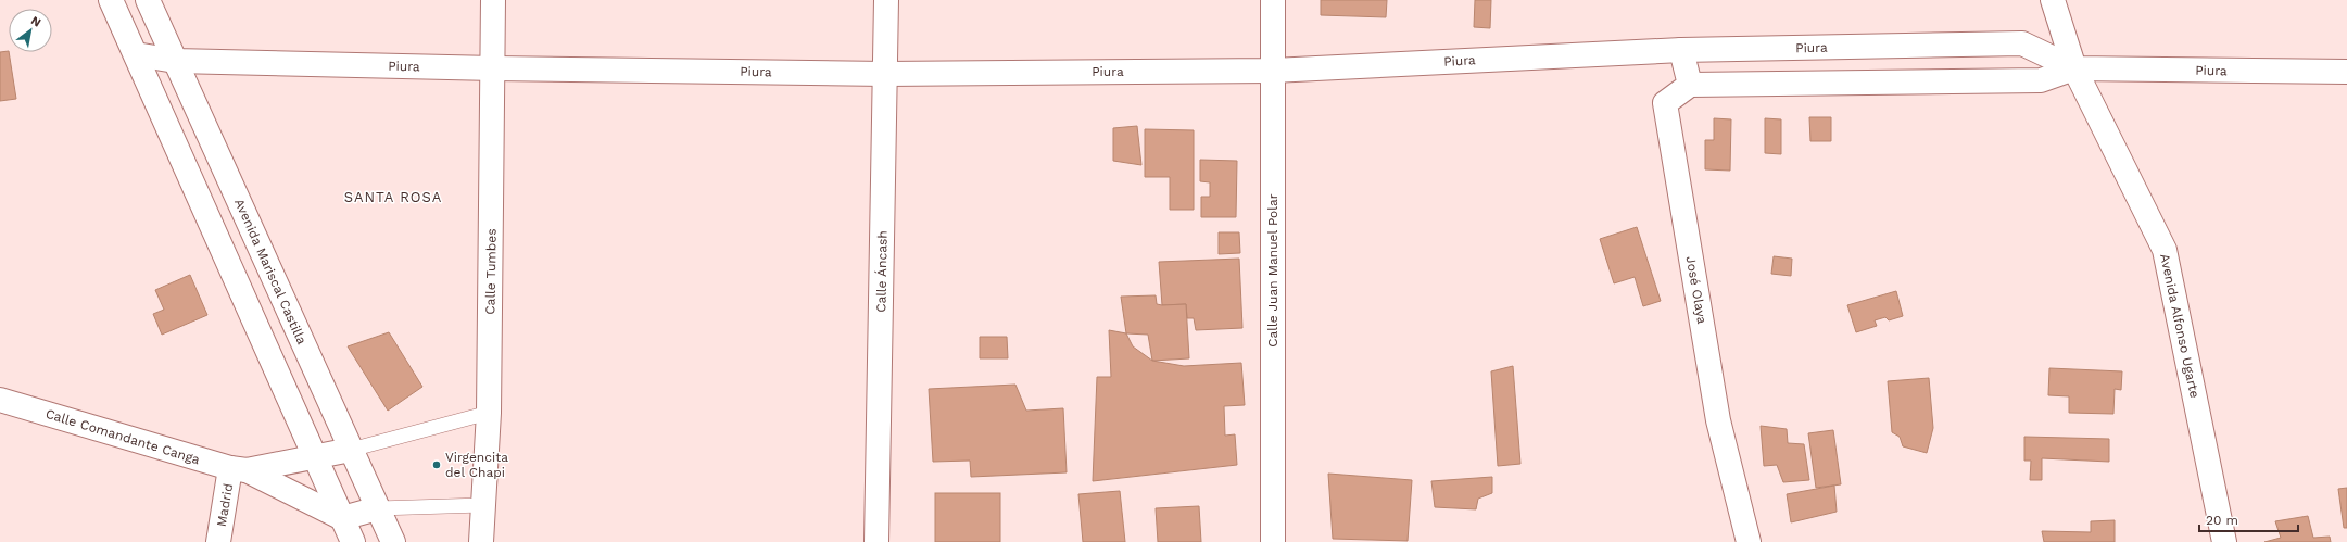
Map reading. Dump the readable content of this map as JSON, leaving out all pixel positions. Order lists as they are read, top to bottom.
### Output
{
  "streets": {
    "street": [
      "Piura",
      "Calle Juan Manuel Polar",
      "Avenida Mariscal Castilla",
      "Calle Tumbes",
      "Calle Áncash",
      "José Olaya",
      "Avenida Alfonso Ugarte",
      "Calle Comandante Canga",
      "Madrid"
    ]
  },
  "crossings": [
    ["Piura", "Calle Juan Manuel Polar"],
    ["Piura", "Avenida Mariscal Castilla"],
    ["Piura", "Calle Tumbes"],
    ["Piura", "Calle Áncash"],
    ["Piura", "José Olaya"],
    ["Piura", "Avenida Alfonso Ugarte"],
    ["Avenida Mariscal Castilla", "Calle Comandante Canga"],
    ["Calle Comandante Canga", "Madrid"]
  ],
  "districts": ["SANTA ROSA"],
  "places": ["Virgencita del Chapi"],
  "scale_bar": "20 m",
  "north": "top right"
}
